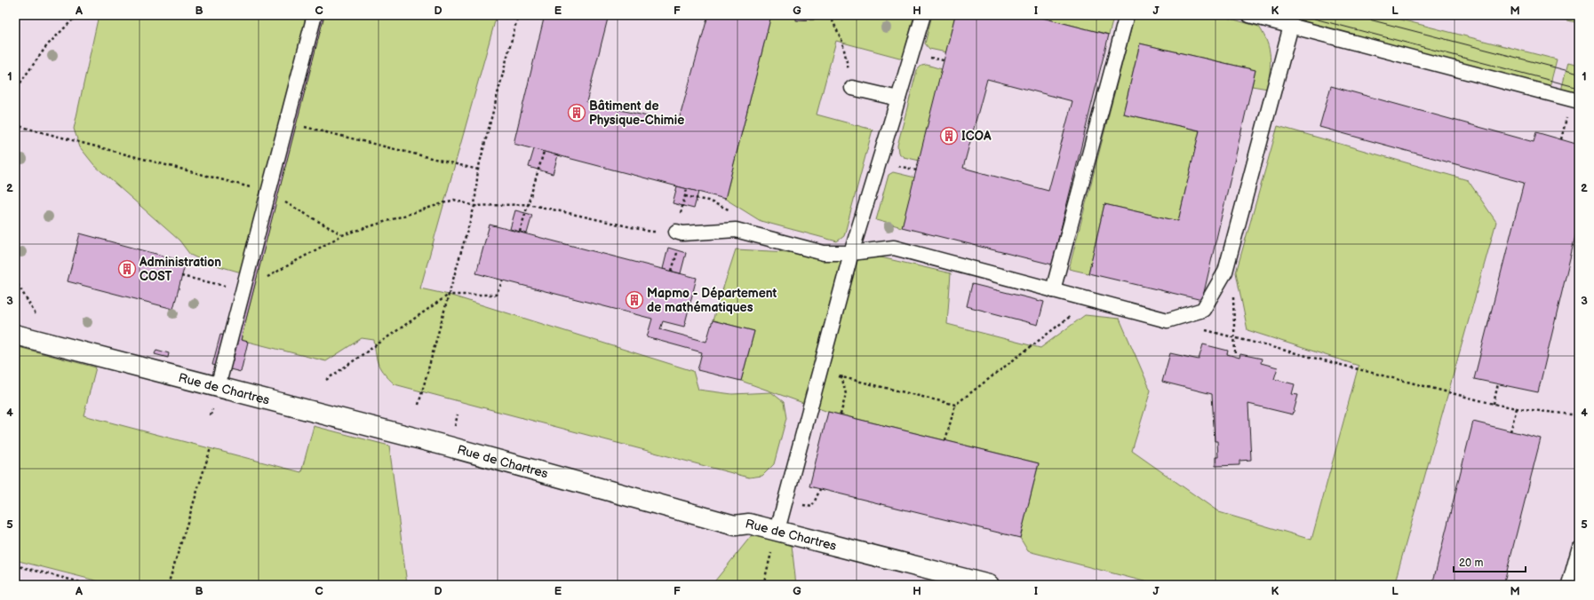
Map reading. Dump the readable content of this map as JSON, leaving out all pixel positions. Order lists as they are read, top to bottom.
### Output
{
  "streets": {
    "street": ["Rue de Chartres"]
  },
  "places": {
    "building": [
      "Bâtiment de Physique-Chimie",
      "ICOA",
      "Administration COST",
      "Mapmo - Département de mathématiques"
    ]
  },
  "scale_bar": "20 m",
  "grid": {
    "columns": [
      "A",
      "B",
      "C",
      "D",
      "E",
      "F",
      "G",
      "H",
      "I",
      "J",
      "K",
      "L",
      "M"
    ],
    "rows": [
      "1",
      "2",
      "3",
      "4",
      "5"
    ]
  }
}
